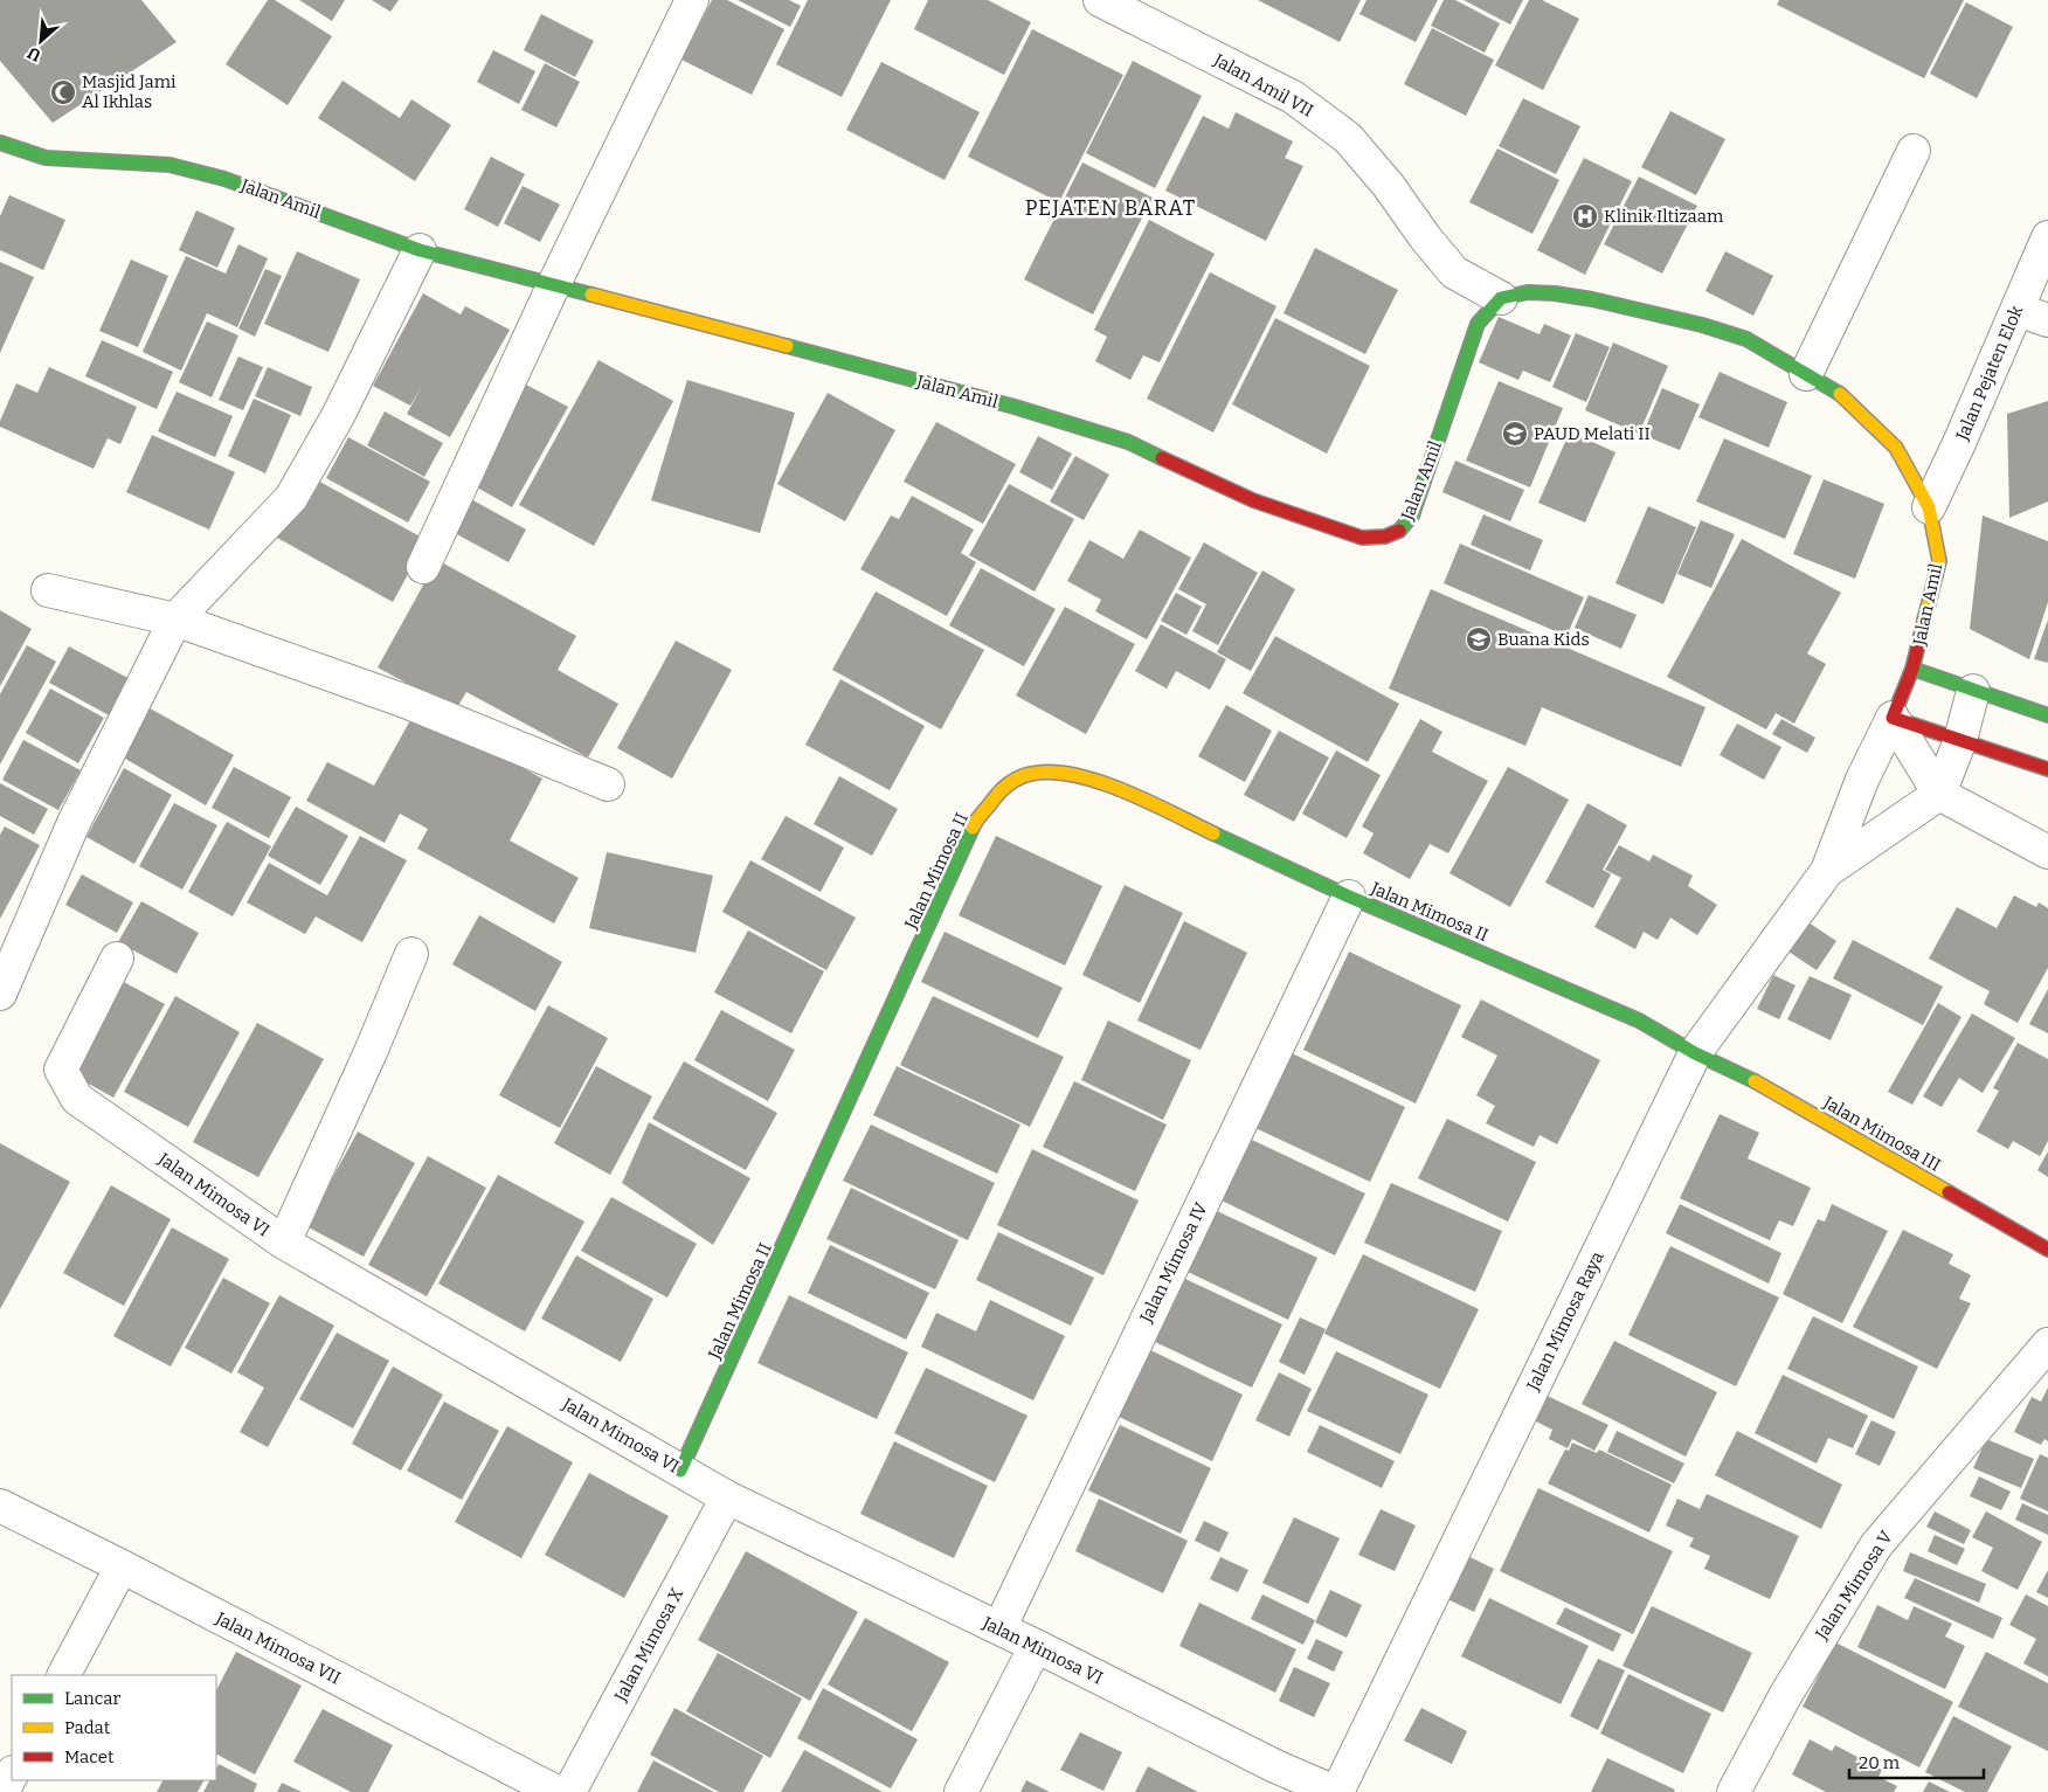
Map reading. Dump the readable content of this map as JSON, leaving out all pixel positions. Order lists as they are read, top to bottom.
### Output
{
  "streets": {
    "street": [
      "Jalan Amil VII",
      "Jalan Amil",
      "Jalan Pejaten Elok",
      "Jalan Mimosa II",
      "Jalan Mimosa III",
      "Jalan Mimosa VI",
      "Jalan Mimosa IV",
      "Jalan Mimosa Raya",
      "Jalan Mimosa V",
      "Jalan Mimosa X",
      "Jalan Mimosa VII"
    ]
  },
  "crossings": [
    ["Jalan Amil VII", "Jalan Amil"],
    ["Jalan Amil", "Jalan Pejaten Elok"],
    ["Jalan Amil", "Jalan Mimosa Raya"],
    ["Jalan Mimosa II", "Jalan Mimosa III"],
    ["Jalan Mimosa II", "Jalan Mimosa VI"],
    ["Jalan Mimosa II", "Jalan Mimosa IV"],
    ["Jalan Mimosa II", "Jalan Mimosa Raya"],
    ["Jalan Mimosa III", "Jalan Mimosa Raya"],
    ["Jalan Mimosa VI", "Jalan Mimosa IV"],
    ["Jalan Mimosa VI", "Jalan Mimosa Raya"],
    ["Jalan Mimosa VI", "Jalan Mimosa X"]
  ],
  "districts": ["PEJATEN BARAT"],
  "places": {
    "mosque": ["Masjid Jami Al Ikhlas"],
    "hospital": ["Klinik Iltizaam"],
    "school or university": ["PAUD Melati II", "Buana Kids"]
  },
  "legend": ["Lancar", "Padat", "Macet"],
  "scale_bar": "20 m",
  "north": "bottom left"
}
